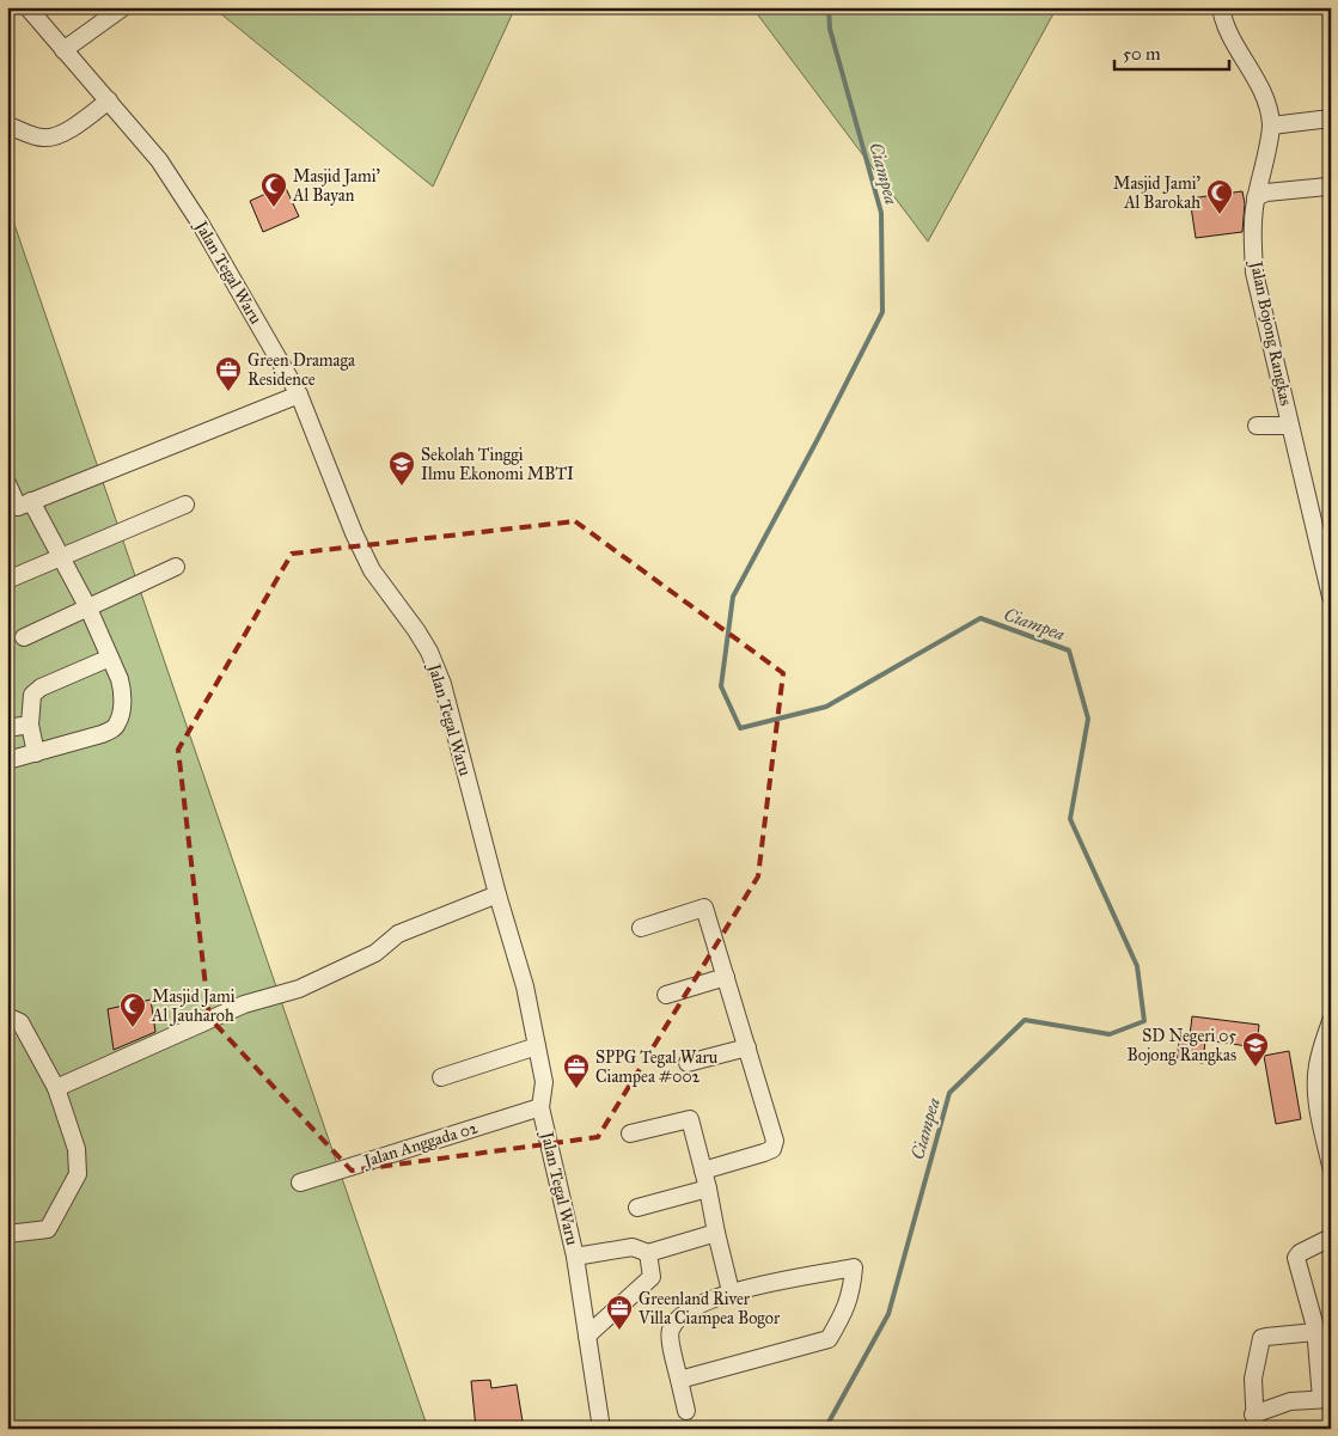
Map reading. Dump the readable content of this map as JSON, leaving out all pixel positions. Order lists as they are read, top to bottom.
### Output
{
  "streets": {
    "street": ["Jalan Tegal Waru", "Jalan Bojong Rangkas", "Jalan Anggada 02"]
  },
  "crossings": [
    ["Jalan Tegal Waru", "Jalan Anggada 02"]
  ],
  "water": ["Ciampea"],
  "places": {
    "mosque": ["Masjid Jami' Al Bayan", "Masjid Jami' Al Barokah", "Masjid Jami Al Jauharoh"],
    "office": ["Green Dramaga Residence", "SPPG Tegal Waru Ciampea #002", "Greenland River Villa Ciampea Bogor"],
    "school or university": ["Sekolah Tinggi Ilmu Ekonomi MBTI", "SD Negeri 05 Bojong Rangkas"]
  },
  "scale_bar": "50 m"
}
